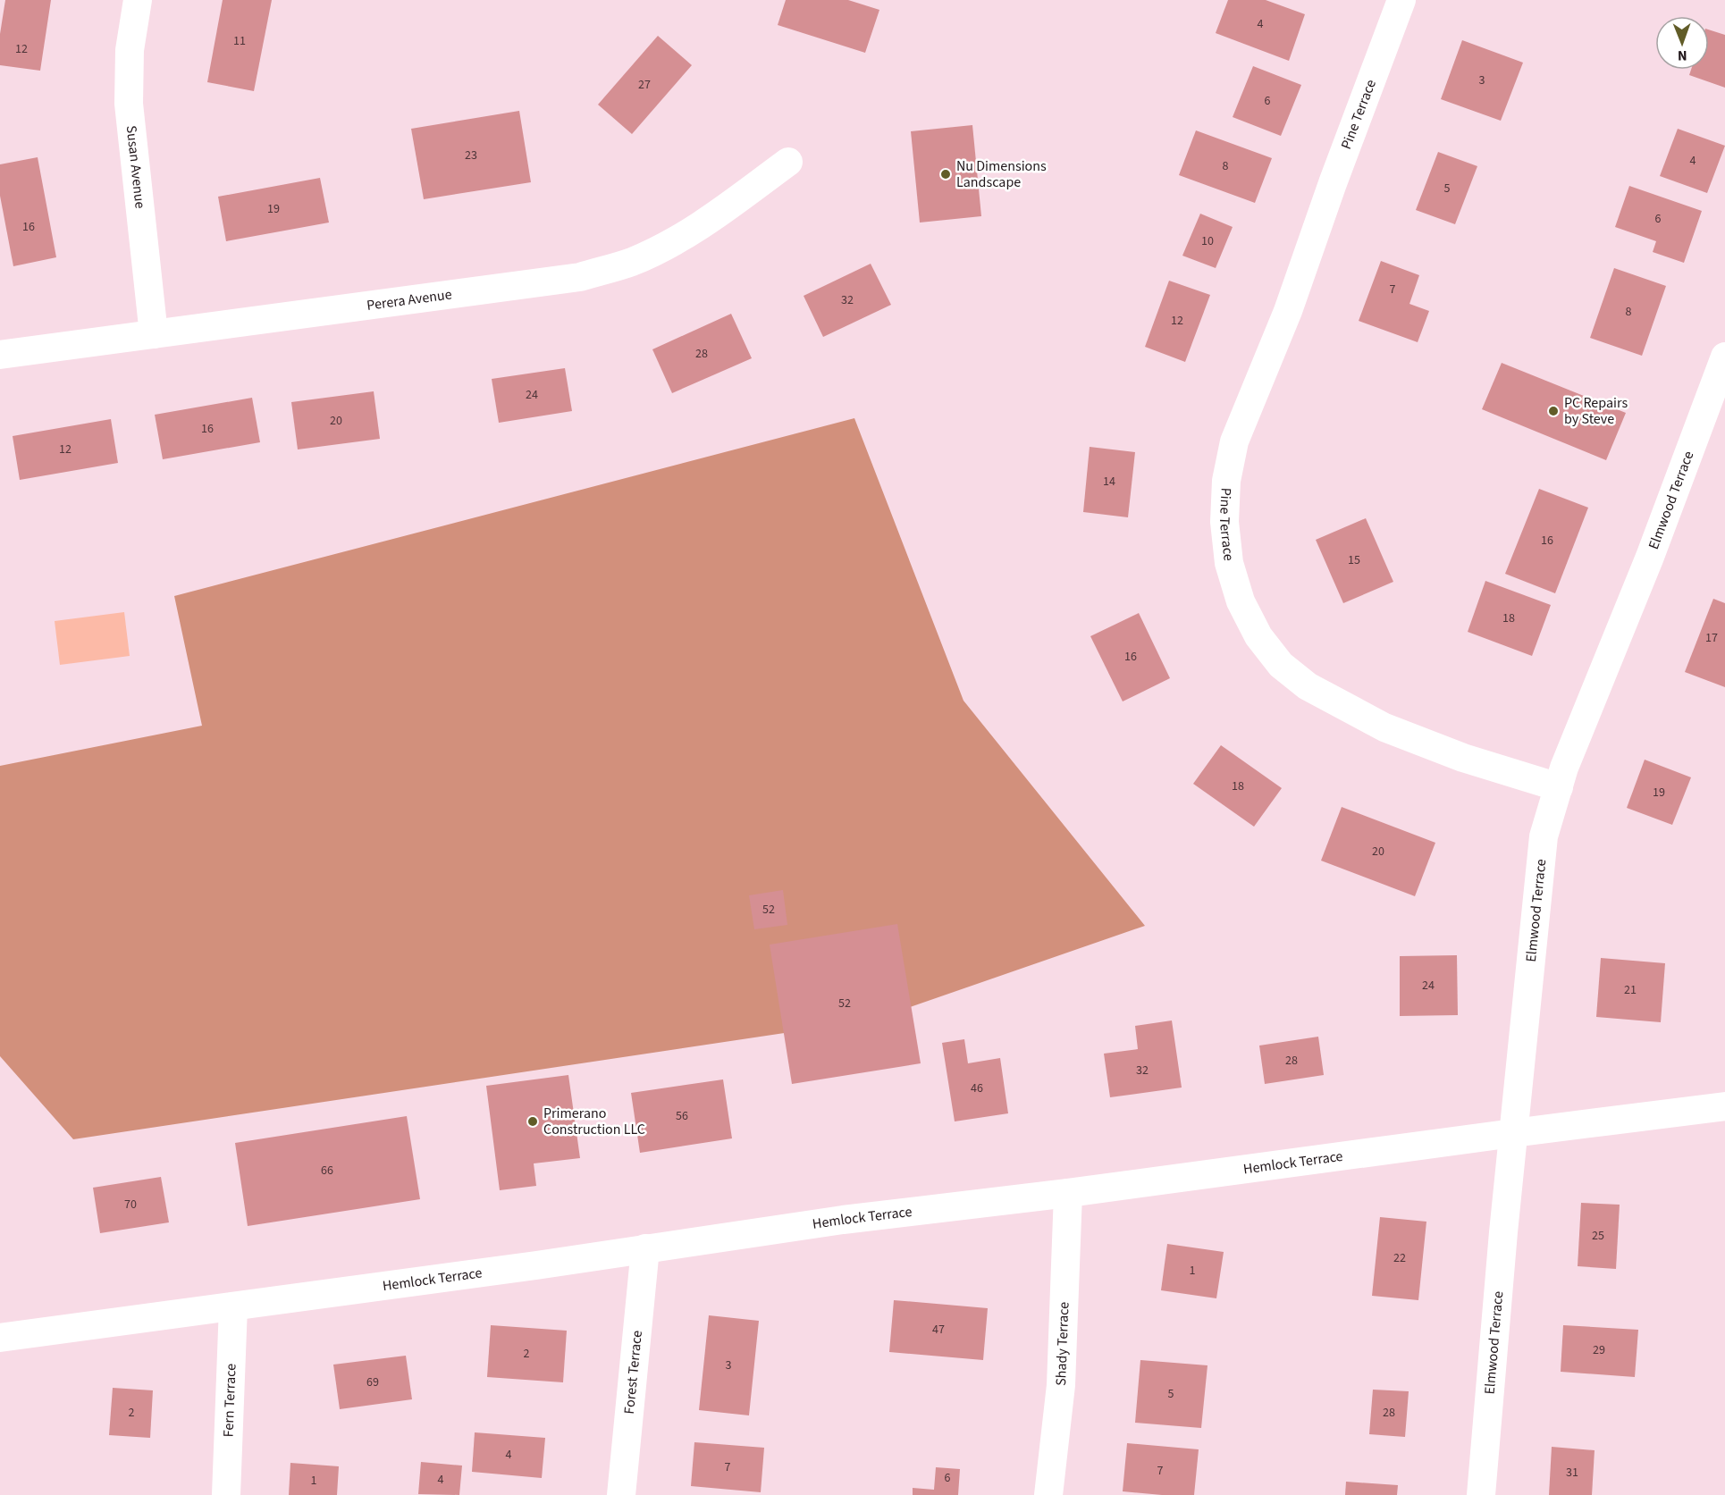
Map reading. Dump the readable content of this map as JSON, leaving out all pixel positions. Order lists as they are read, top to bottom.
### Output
{
  "streets": {
    "street": [
      "Pine Terrace",
      "Susan Avenue",
      "Perera Avenue",
      "Elmwood Terrace",
      "Hemlock Terrace",
      "Shady Terrace",
      "Forest Terrace",
      "Fern Terrace"
    ]
  },
  "crossings": [
    ["Pine Terrace", "Elmwood Terrace"],
    ["Susan Avenue", "Perera Avenue"],
    ["Elmwood Terrace", "Hemlock Terrace"],
    ["Hemlock Terrace", "Shady Terrace"],
    ["Hemlock Terrace", "Forest Terrace"],
    ["Hemlock Terrace", "Fern Terrace"]
  ],
  "places": ["Nu Dimensions Landscape", "PC Repairs by Steve", "Primerano Construction LLC"],
  "house_numbers": [
    "4",
    "11",
    "12",
    "3",
    "27",
    "6",
    "23",
    "4",
    "8",
    "5",
    "19",
    "6",
    "16",
    "10",
    "7",
    "32",
    "8",
    "12",
    "28",
    "24",
    "20",
    "16",
    "12",
    "14",
    "16",
    "15",
    "18",
    "17",
    "16",
    "18",
    "19",
    "20",
    "52",
    "24",
    "21",
    "52",
    "28",
    "32",
    "46",
    "56",
    "66",
    "70",
    "25",
    "22",
    "1",
    "47",
    "29",
    "2",
    "3",
    "69",
    "5",
    "2",
    "28",
    "4",
    "7",
    "7",
    "31",
    "6",
    "4",
    "1"
  ],
  "north": "bottom"
}
